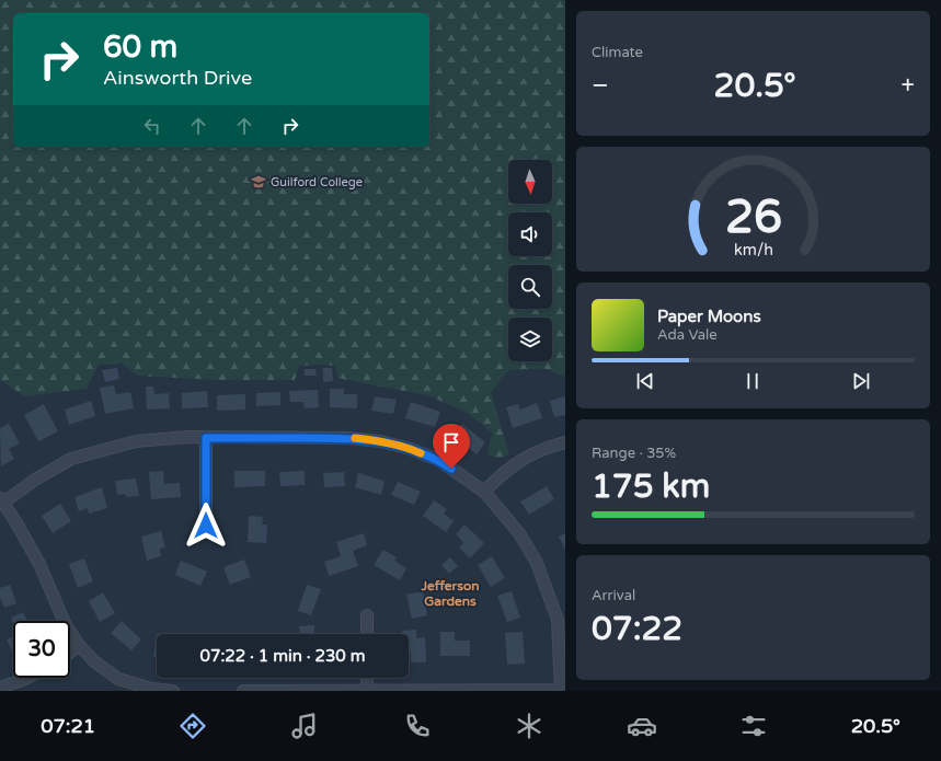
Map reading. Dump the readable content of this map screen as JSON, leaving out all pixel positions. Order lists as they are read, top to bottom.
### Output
{
  "districts": ["Jefferson Gardens"],
  "places": {
    "school or university": ["Guilford College"]
  },
  "north": "bottom",
  "page": {
    "tile": [
      "Climate",
      ["Range · 35%", "175 km"],
      ["Arrival", "07:22"]
    ],
    "turn": ["60 m", "Ainsworth Drive"],
    "heat": ["−", "20.5°", "+"],
    "song": ["Paper Moons", "Ada Vale"],
    "limit": "30",
    "trip": "07:22 · 1 min · 230 m",
    "tabs": ["07:21", "20.5°"],
    "gauge": ["26", "km/h"]
  }
}
